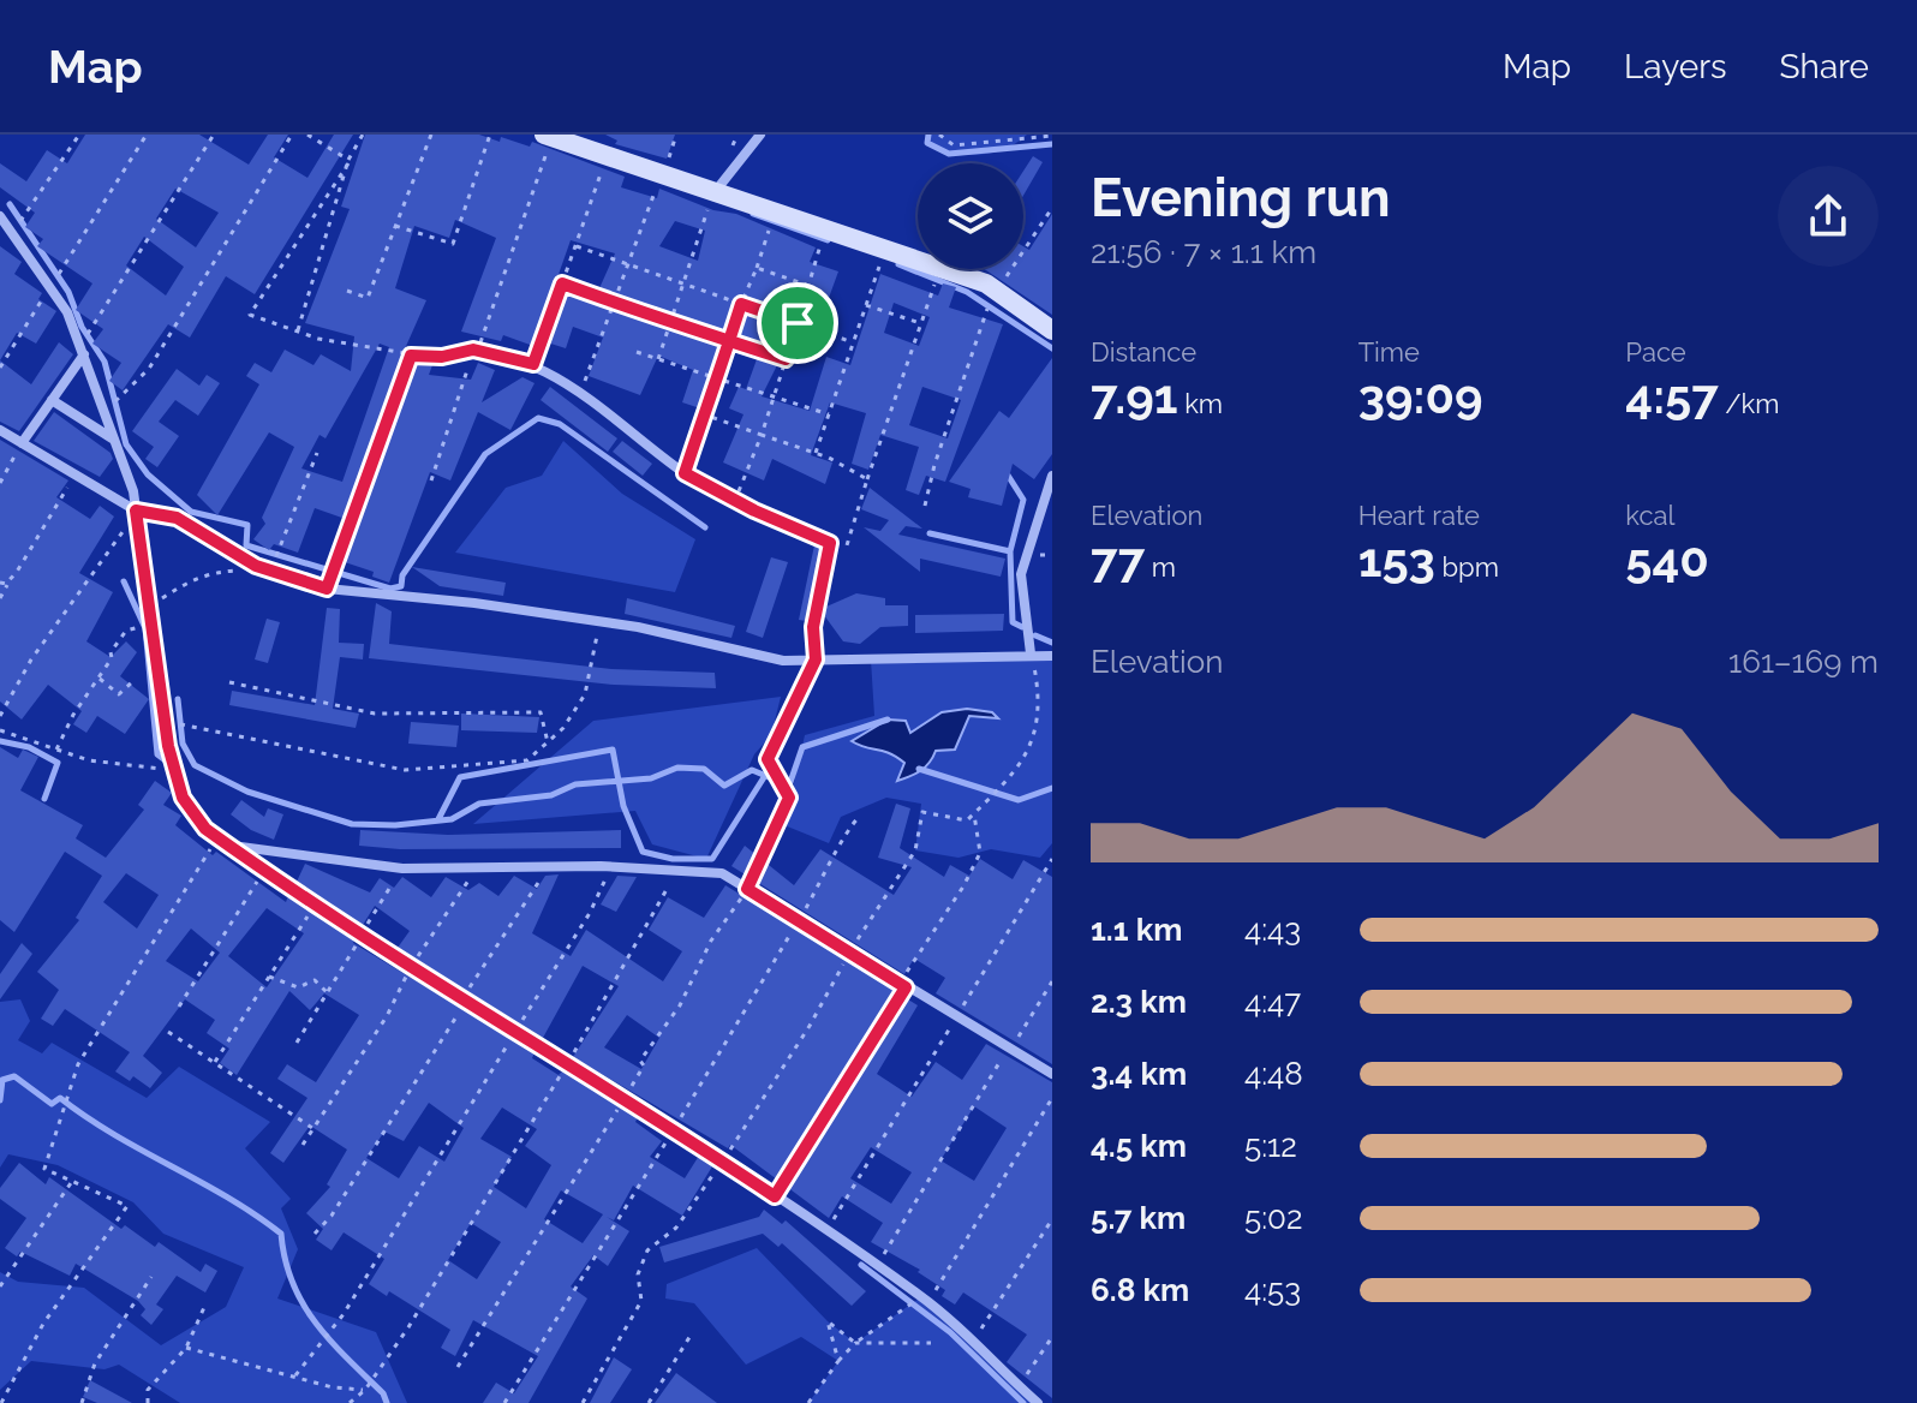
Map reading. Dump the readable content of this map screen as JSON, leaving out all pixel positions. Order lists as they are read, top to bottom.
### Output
{
  "page": {
    "header": "Map",
    "nav": ["Map", "Layers", "Share"],
    "heading": ["Evening run", "21:56 · 7 × 1.1 km"],
    "stats": [
      ["Distance", "7.91 km"],
      ["Time", "39:09"],
      ["Pace", "4:57 /km"],
      ["Elevation", "77 m"],
      ["Heart rate", "153 bpm"],
      ["kcal", "540"]
    ],
    "chart": ["Elevation", "161–169 m"],
    "list": [
      {
        "name": "1.1 km",
        "note": "4:43"
      },
      {
        "name": "2.3 km",
        "note": "4:47"
      },
      {
        "name": "3.4 km",
        "note": "4:48"
      },
      {
        "name": "4.5 km",
        "note": "5:12"
      },
      {
        "name": "5.7 km",
        "note": "5:02"
      },
      {
        "name": "6.8 km",
        "note": "4:53"
      }
    ]
  }
}
